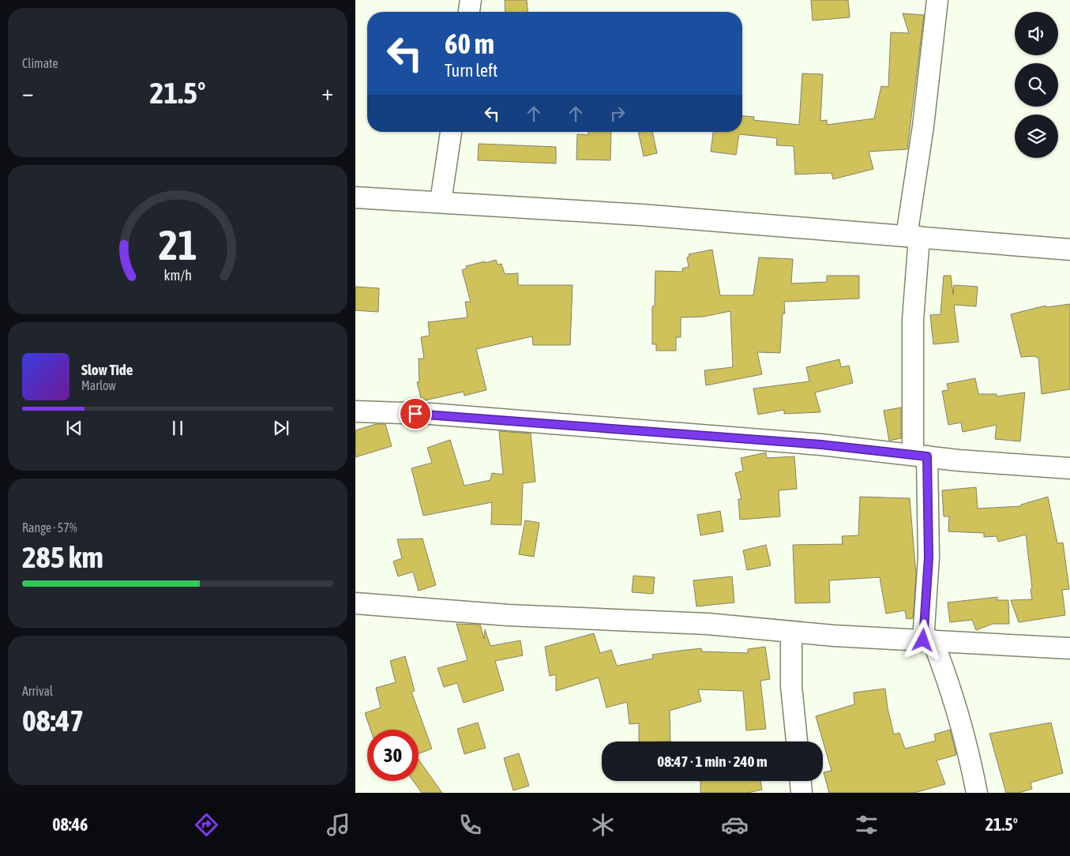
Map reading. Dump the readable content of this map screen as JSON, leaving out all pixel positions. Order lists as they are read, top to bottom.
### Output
{
  "page": {
    "tile": [
      "Climate",
      ["Range · 57%", "285 km"],
      ["Arrival", "08:47"]
    ],
    "turn": ["60 m", "Turn left"],
    "heat": ["−", "21.5°", "+"],
    "song": ["Slow Tide", "Marlow"],
    "limit": "30",
    "trip": "08:47 · 1 min · 240 m",
    "tabs": ["08:46", "21.5°"],
    "gauge": ["21", "km/h"]
  }
}
